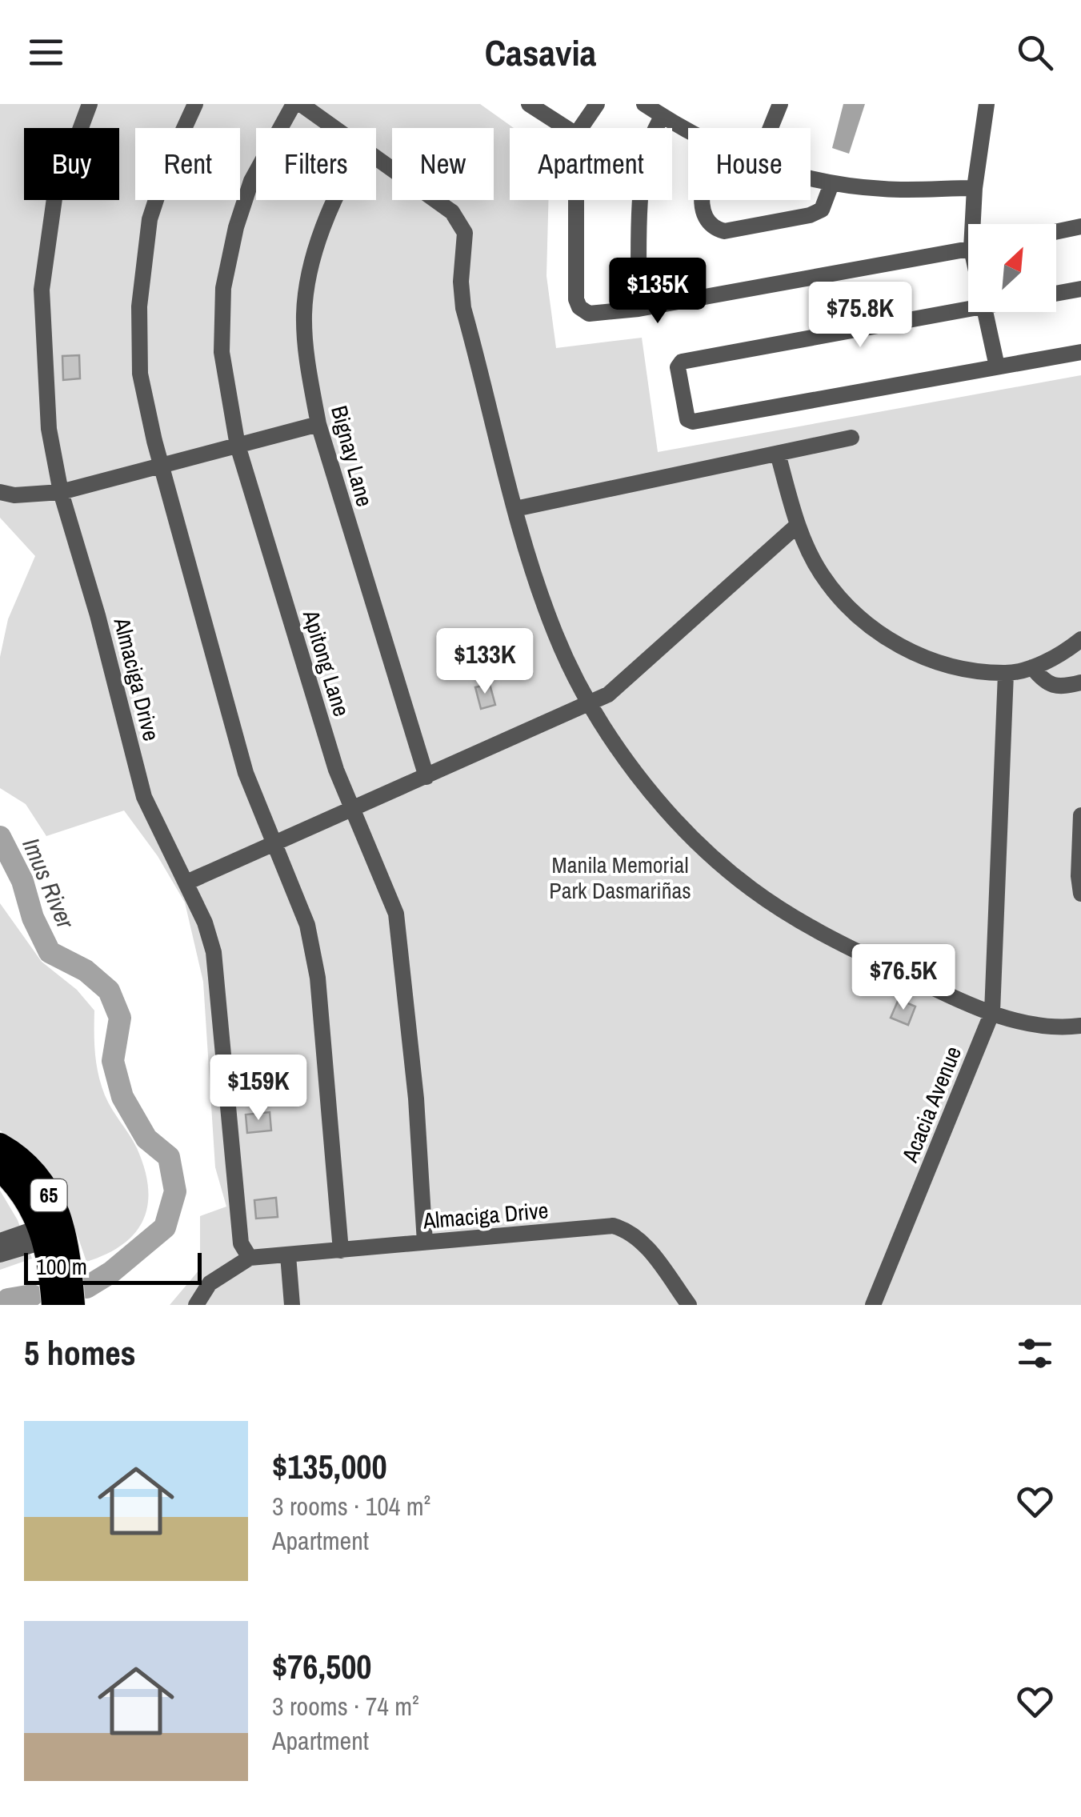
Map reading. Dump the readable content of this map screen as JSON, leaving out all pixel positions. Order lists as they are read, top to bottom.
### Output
{
  "streets": {
    "highway": ["65"],
    "street": [
      "Bignay Lane",
      "Apitong Lane",
      "Almaciga Drive",
      "Acacia Avenue"
    ]
  },
  "crossings": [
    ["Apitong Lane", "Almaciga Drive"]
  ],
  "water": ["Imus River"],
  "parks": ["Manila Memorial Park Dasmariñas"],
  "scale_bar": "100 m",
  "north": "top right",
  "page": {
    "header": "Casavia",
    "chip": [
      "Buy",
      "Rent",
      "Filters",
      "New",
      "Apartment",
      "House"
    ],
    "price": [
      "$135K",
      "$75.8K",
      "$133K",
      "$76.5K",
      "$159K"
    ],
    "scale": "100 m",
    "heading": "5 homes",
    "list": [
      {
        "name": "$135,000",
        "note": "3 rooms · 104 m² · Apartment"
      },
      {
        "name": "$76,500",
        "note": "3 rooms · 74 m² · Apartment"
      }
    ]
  }
}
